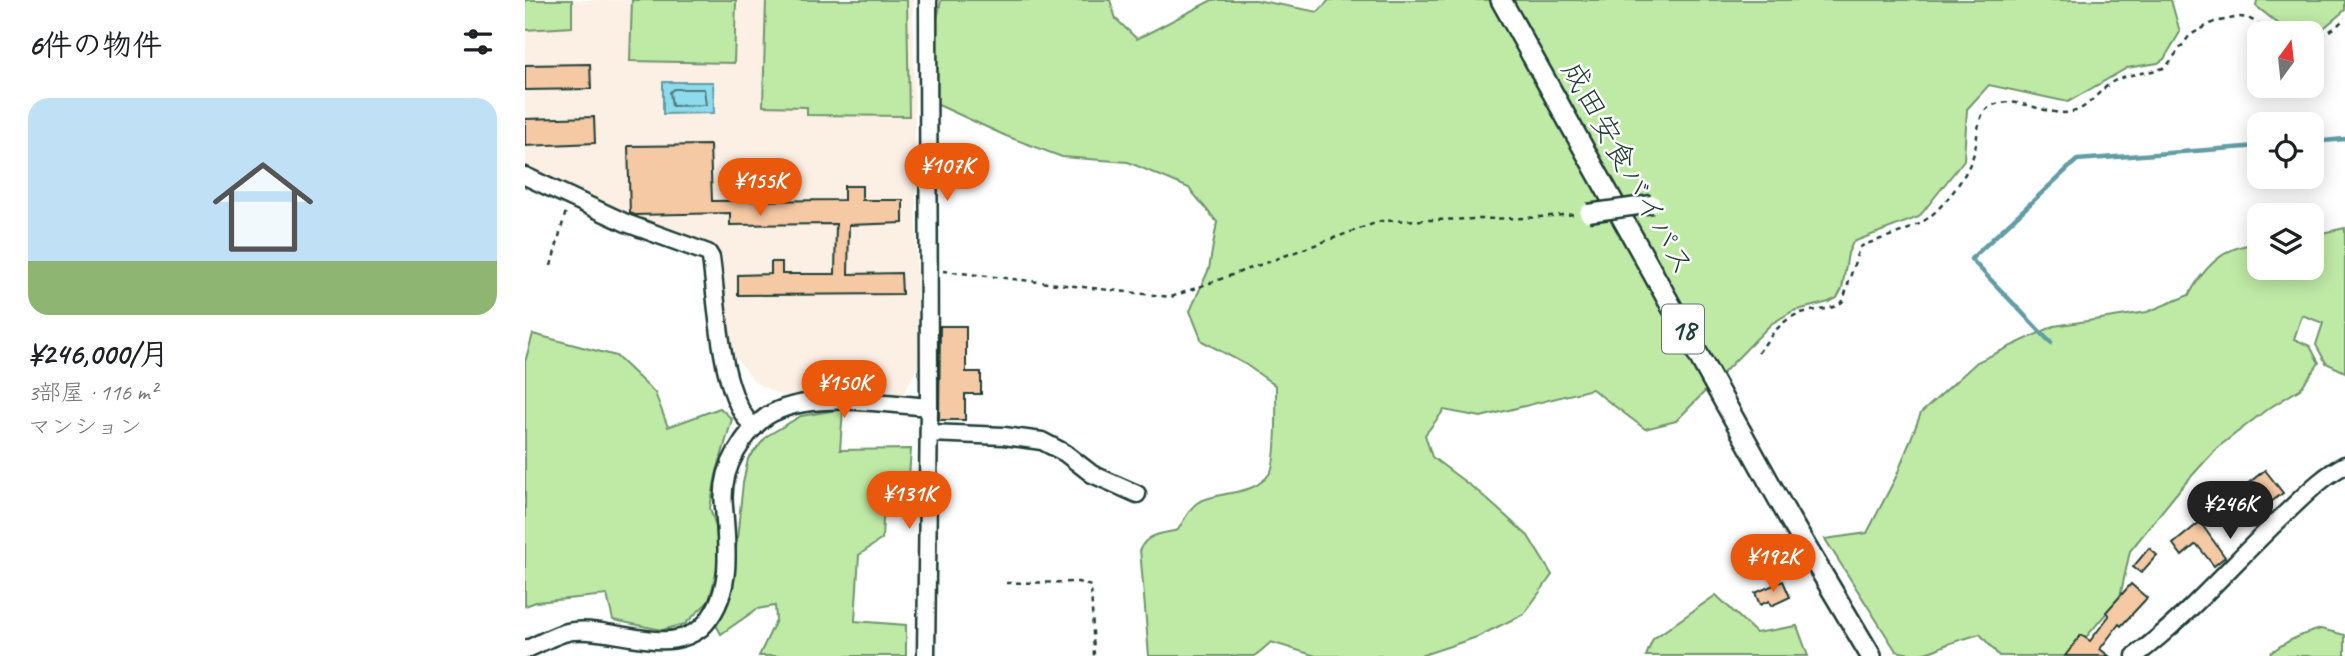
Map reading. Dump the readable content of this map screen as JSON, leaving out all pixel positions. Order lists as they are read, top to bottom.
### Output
{
  "streets": {
    "main road": ["成田安食バイパス", "18"]
  },
  "north": "top",
  "page": {
    "heading": "6件の物件",
    "list": [
      {
        "name": "¥246,000/月",
        "note": "3部屋 · 116 m² · マンション"
      }
    ],
    "price": [
      "¥107K",
      "¥155K",
      "¥150K",
      "¥131K",
      "¥246K",
      "¥192K"
    ]
  }
}
